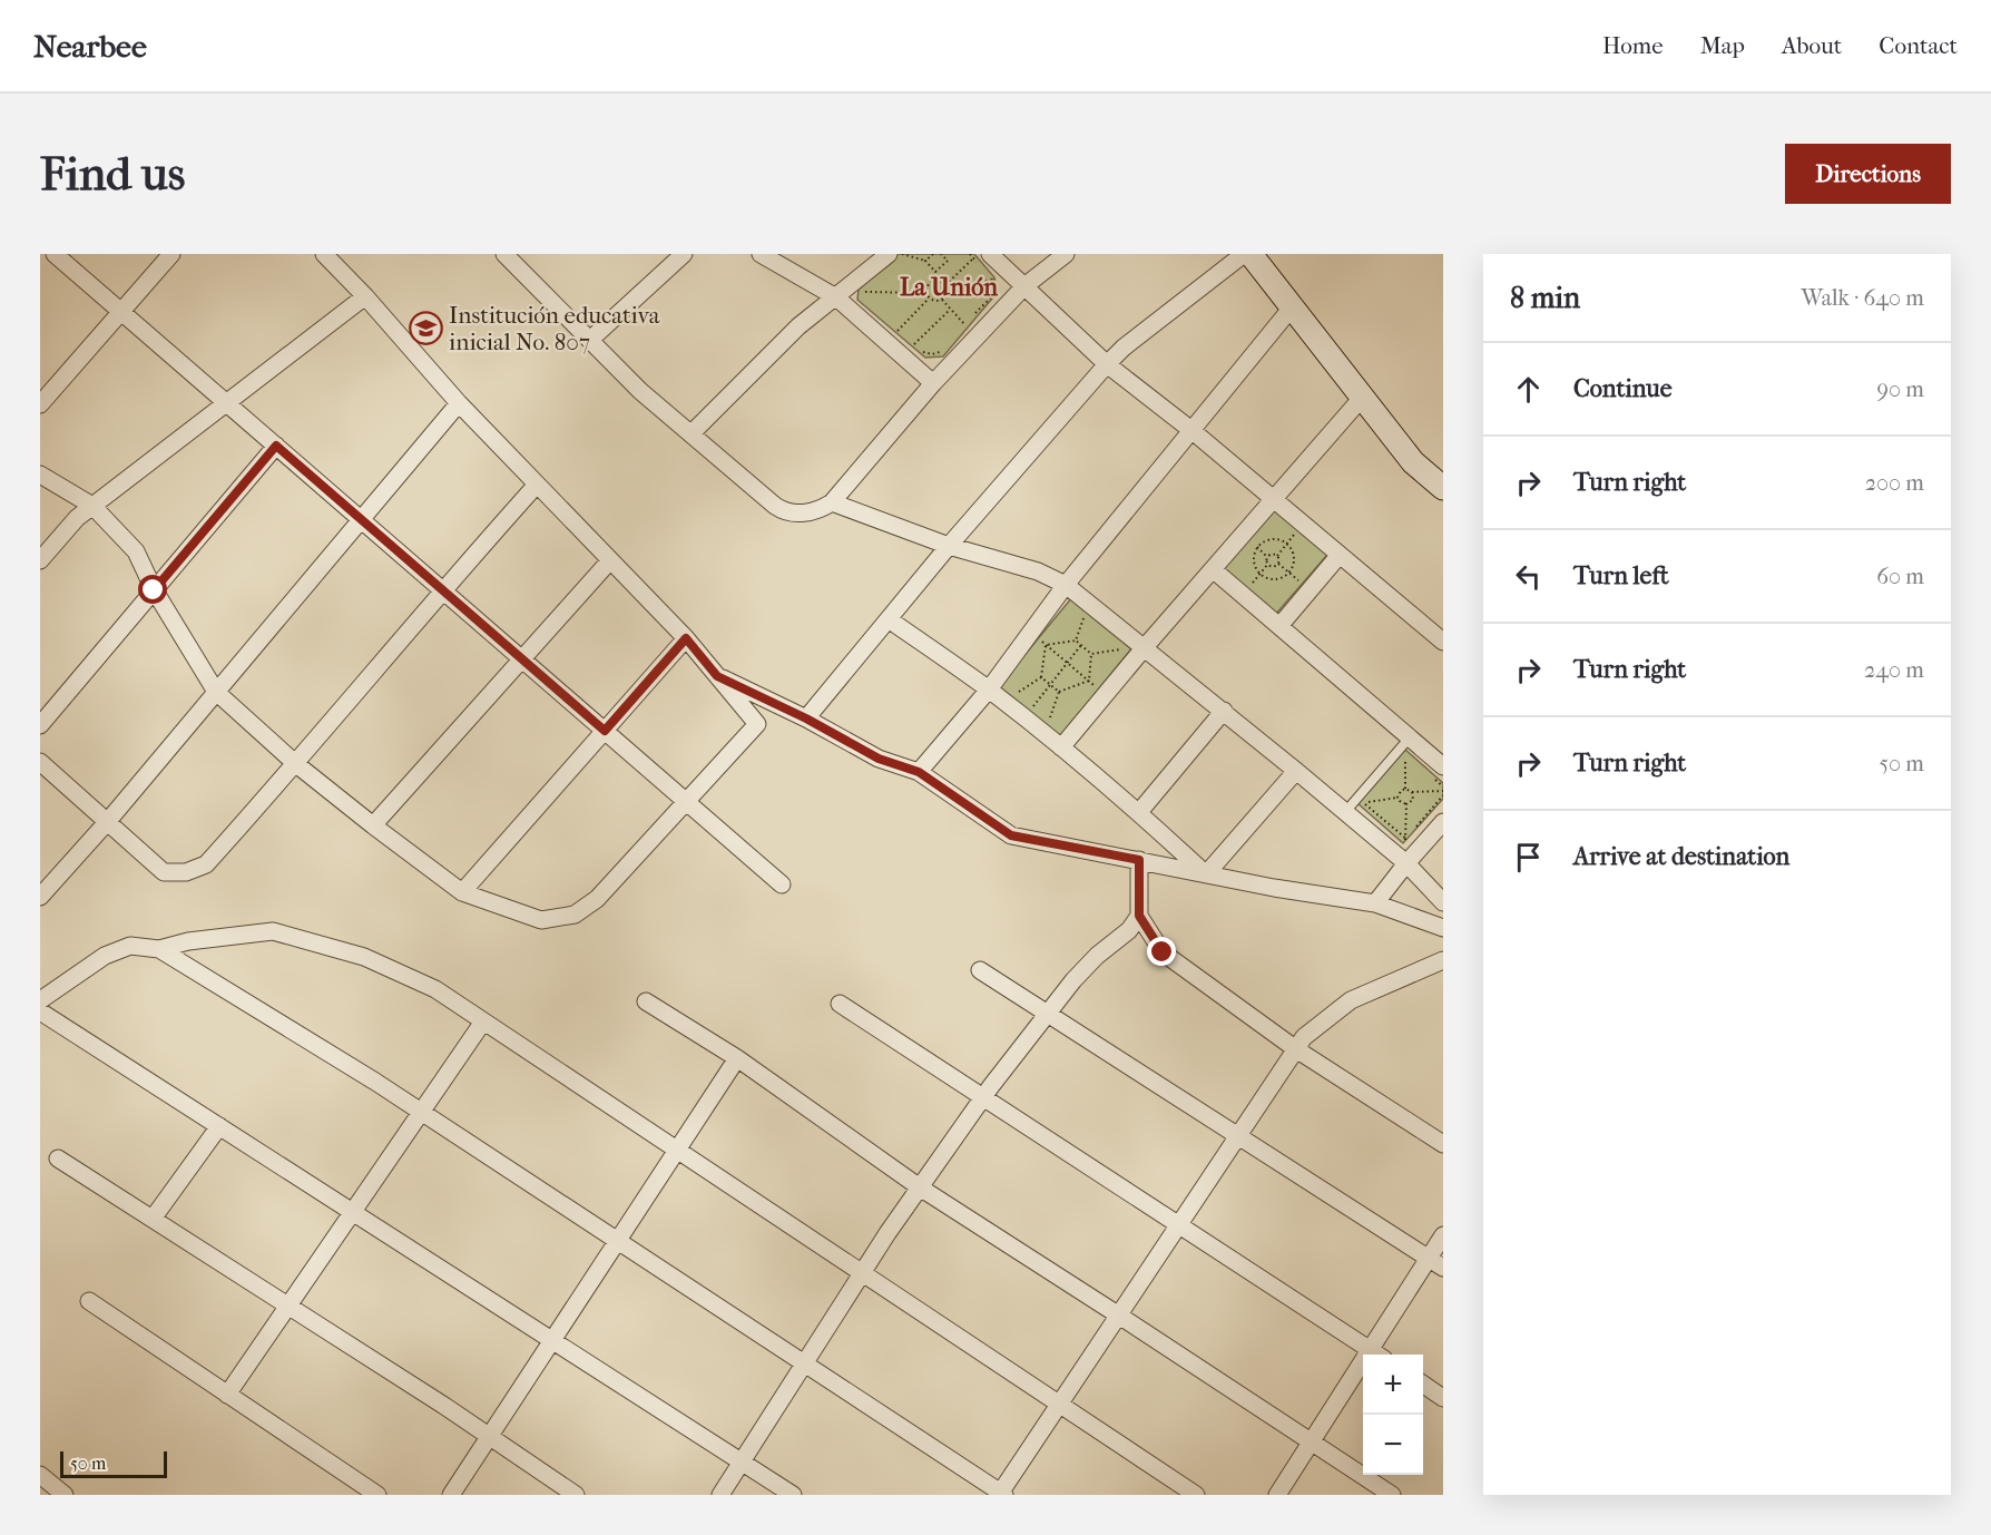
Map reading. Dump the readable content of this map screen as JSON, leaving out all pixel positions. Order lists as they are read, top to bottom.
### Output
{
  "districts": ["La Unión"],
  "places": {
    "school or university": ["Institución educativa inicial No. 807"]
  },
  "scale_bar": "50 m",
  "page": {
    "header": "Nearbee",
    "nav": [
      "Home",
      "Map",
      "About",
      "Contact"
    ],
    "buttons": "Directions",
    "title": "Find us",
    "heading": ["8 min", "Walk · 640 m"],
    "list": [
      ["Continue", "90 m"],
      ["Turn right", "200 m"],
      ["Turn left", "60 m"],
      ["Turn right", "240 m"],
      ["Turn right", "50 m"],
      "Arrive at destination"
    ],
    "map_buttons": ["+", "−"],
    "scale": "50 m"
  }
}
